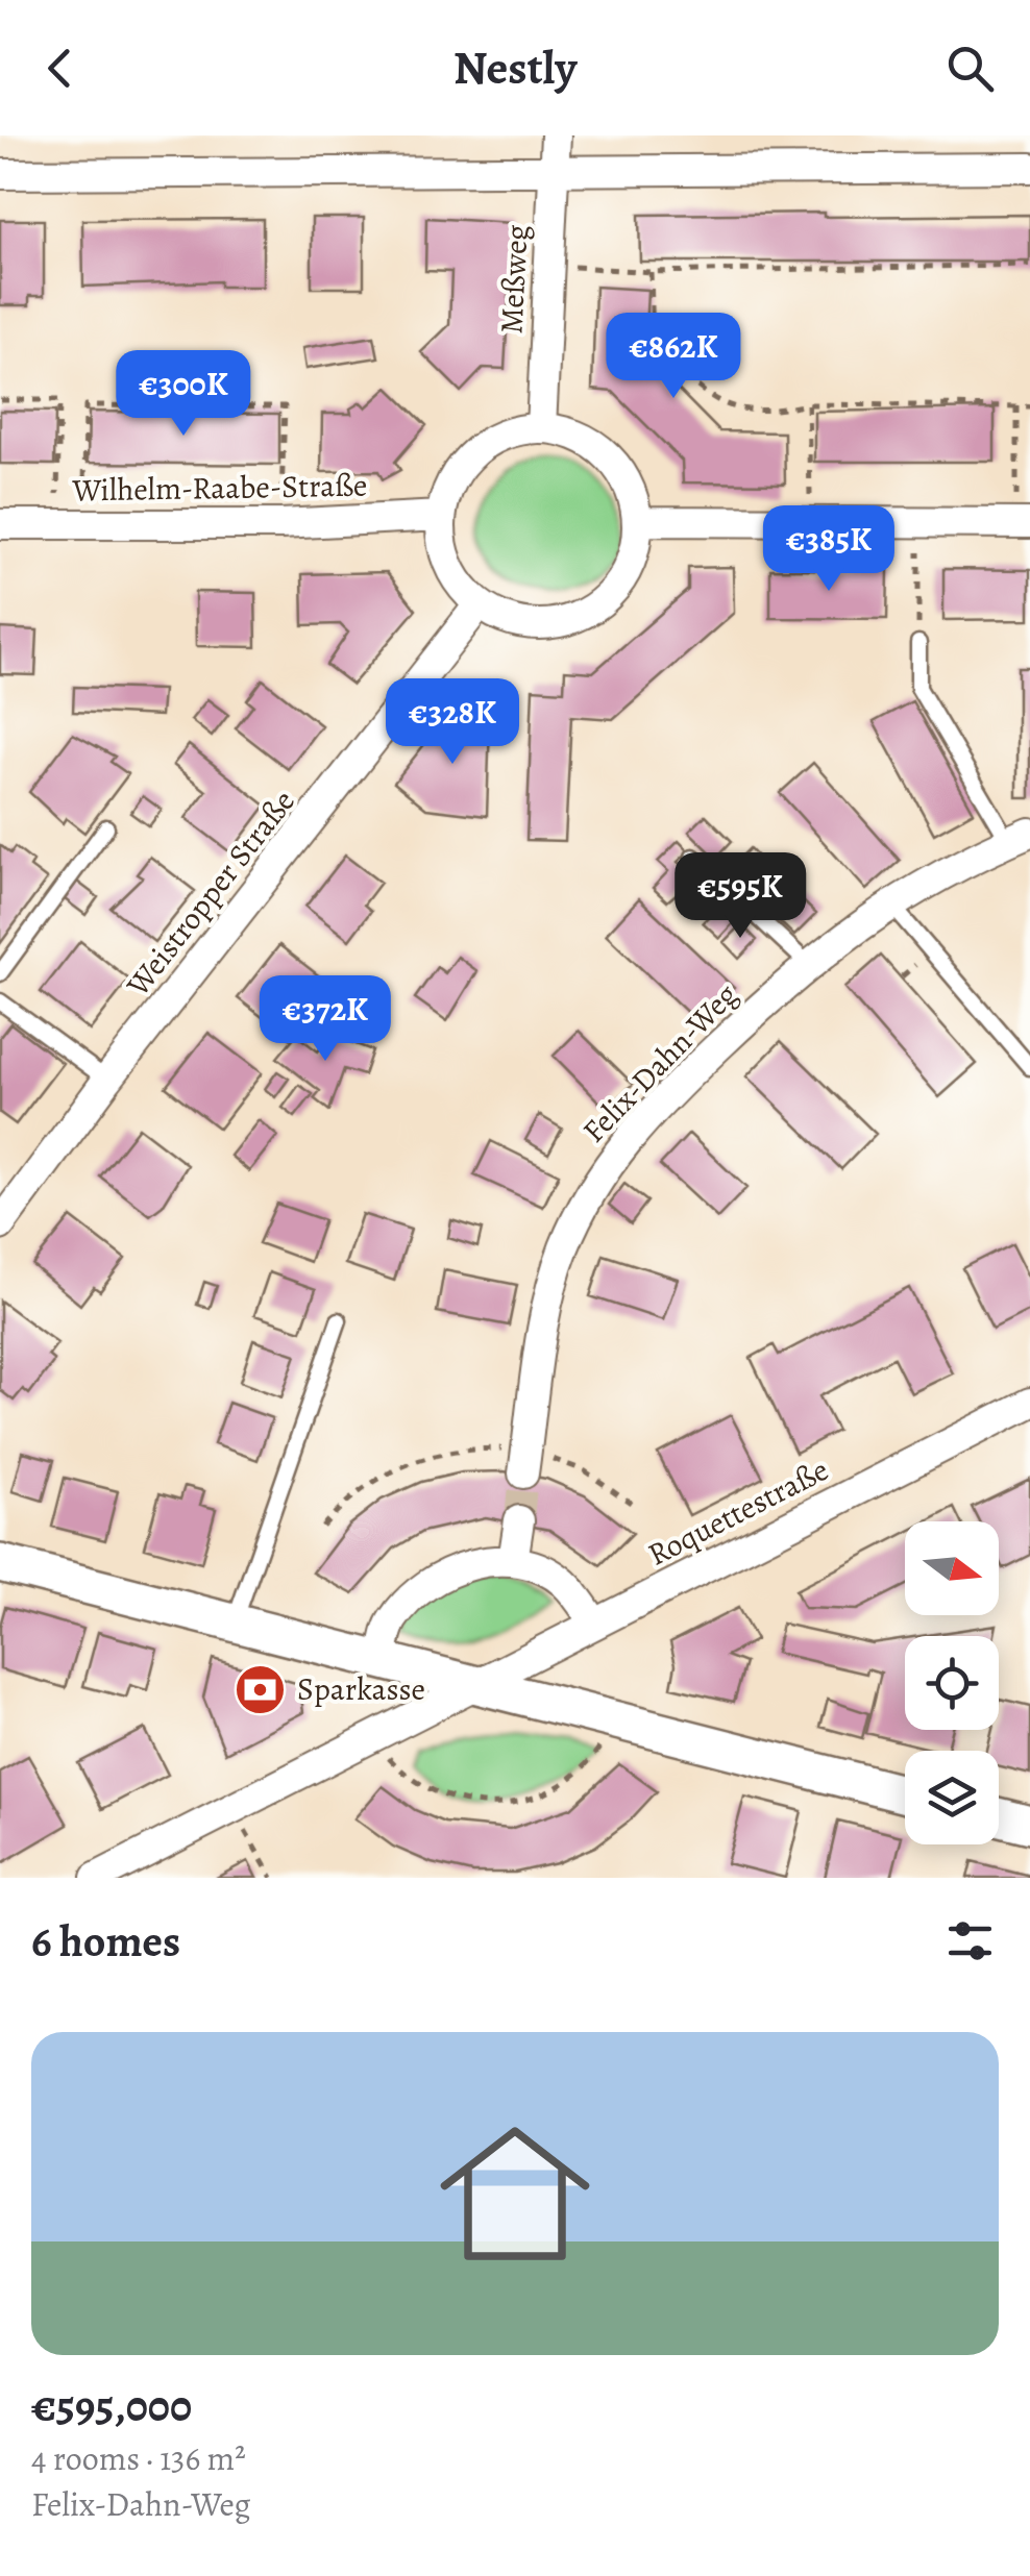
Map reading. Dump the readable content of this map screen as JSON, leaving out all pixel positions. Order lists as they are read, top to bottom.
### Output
{
  "streets": {
    "street": [
      "Meßweg",
      "Wilhelm-Raabe-Straße",
      "Weistropper Straße",
      "Felix-Dahn-Weg",
      "Roquettestraße"
    ]
  },
  "crossings": [
    ["Meßweg", "Wilhelm-Raabe-Straße"],
    ["Meßweg", "Weistropper Straße"],
    ["Wilhelm-Raabe-Straße", "Weistropper Straße"]
  ],
  "places": {
    "bank": ["Sparkasse"]
  },
  "north": "right",
  "page": {
    "header": "Nestly",
    "price": [
      "€862K",
      "€300K",
      "€385K",
      "€328K",
      "€595K",
      "€372K"
    ],
    "heading": "6 homes",
    "list": [
      {
        "name": "€595,000",
        "note": "4 rooms · 136 m² · Felix-Dahn-Weg"
      }
    ]
  }
}
